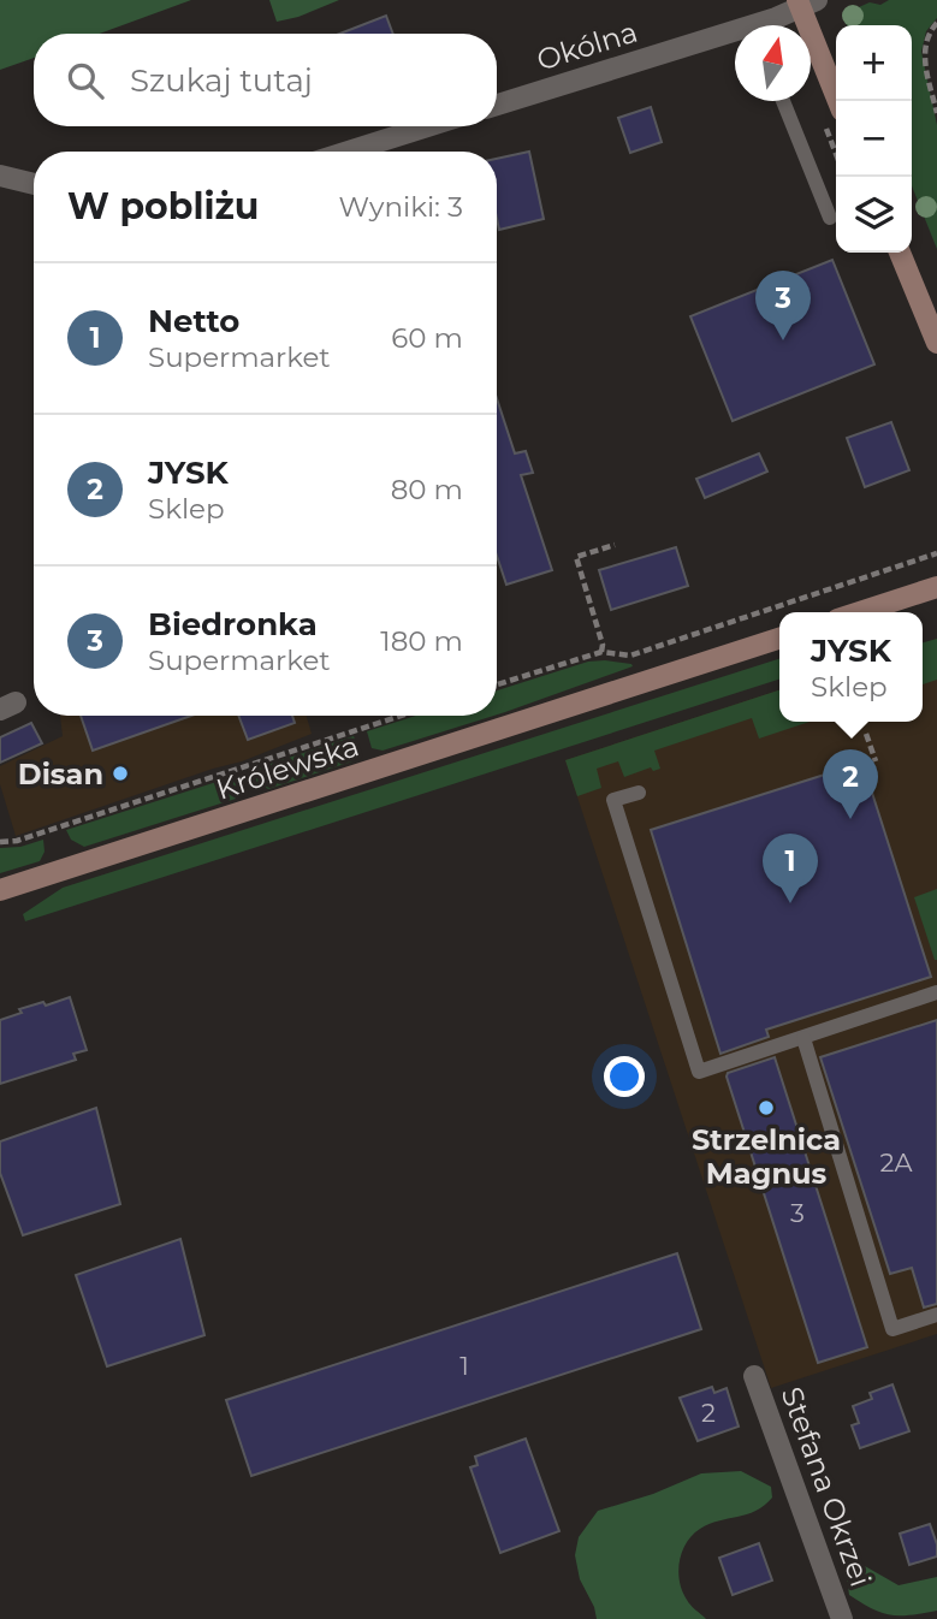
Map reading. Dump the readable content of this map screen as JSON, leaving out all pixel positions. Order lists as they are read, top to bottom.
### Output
{
  "streets": {
    "main road": ["Królewska"],
    "street": ["Okólna", "Stefana Okrzei"]
  },
  "places": ["Disan", "Strzelnica Magnus"],
  "house_numbers": [
    "2A",
    "3",
    "1",
    "2"
  ],
  "north": "top",
  "page": {
    "map_buttons": ["+", "−"],
    "search": "Szukaj tutaj",
    "heading": ["W pobliżu", "Wyniki: 3"],
    "list": [
      {
        "mark": "1",
        "name": "Netto",
        "note": "Supermarket",
        "value": "60 m"
      },
      {
        "mark": "2",
        "name": "JYSK",
        "note": "Sklep",
        "value": "80 m"
      },
      {
        "mark": "3",
        "name": "Biedronka",
        "note": "Supermarket",
        "value": "180 m"
      }
    ],
    "pins": ["3", "2", "1"],
    "popup": ["JYSK", "Sklep"]
  }
}
